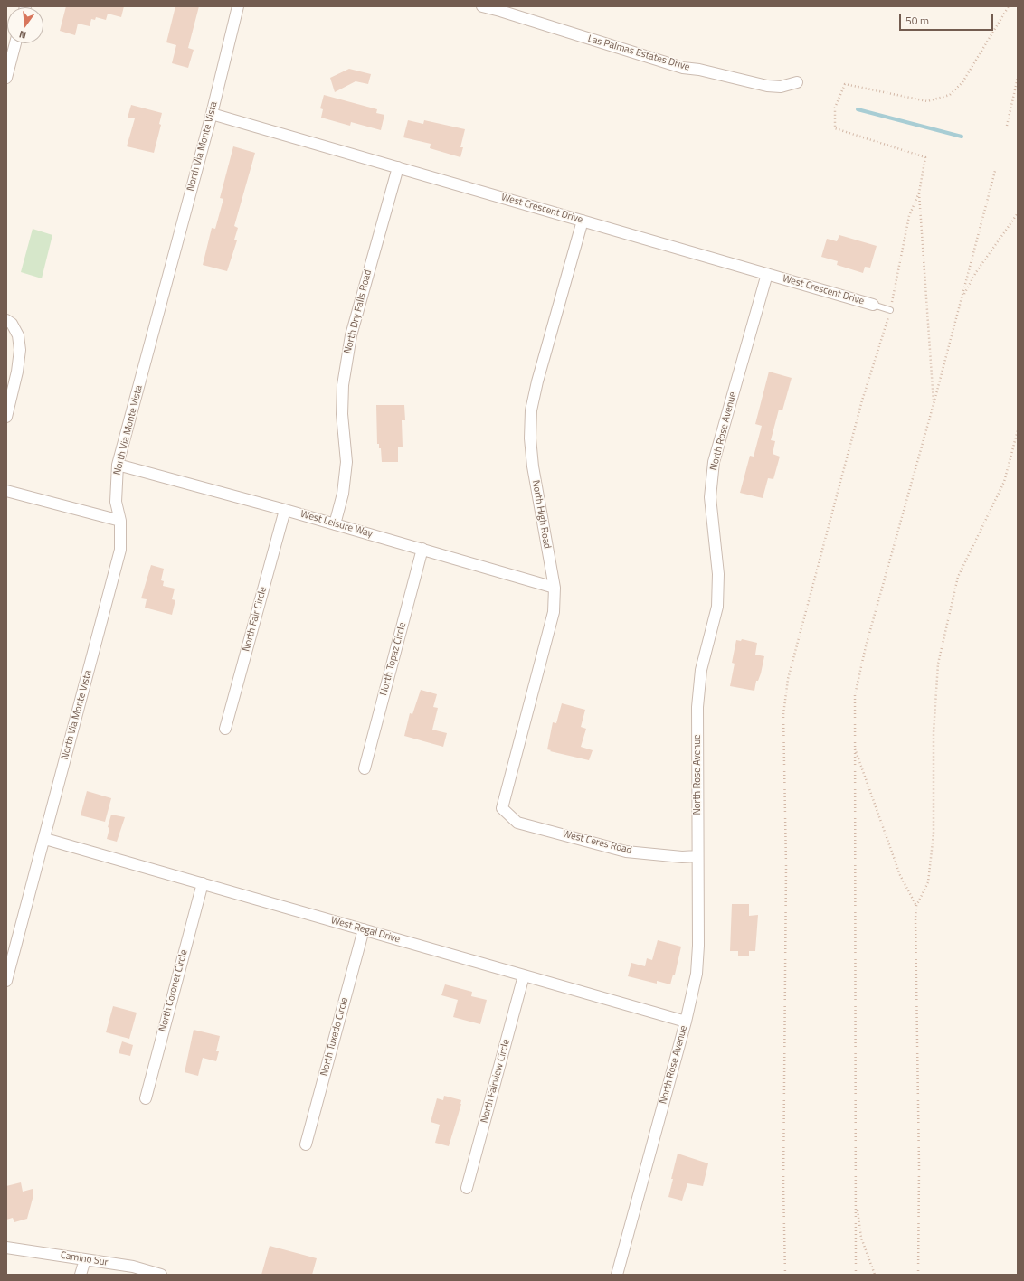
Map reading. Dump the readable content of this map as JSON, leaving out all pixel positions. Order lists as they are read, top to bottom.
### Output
{
  "streets": {
    "street": [
      "Las Palmas Estates Drive",
      "North Via Monte Vista",
      "West Crescent Drive",
      "North Dry Falls Road",
      "North Rose Avenue",
      "North High Road",
      "West Leisure Way",
      "North Fair Circle",
      "North Topaz Circle",
      "West Ceres Road",
      "West Regal Drive",
      "North Coronet Circle",
      "North Tuxedo Circle",
      "North Fairview Circle",
      "Camino Sur"
    ]
  },
  "crossings": [
    ["North Via Monte Vista", "West Crescent Drive"],
    ["North Via Monte Vista", "West Leisure Way"],
    ["North Via Monte Vista", "West Regal Drive"],
    ["West Crescent Drive", "North Dry Falls Road"],
    ["West Crescent Drive", "North Rose Avenue"],
    ["West Crescent Drive", "North High Road"],
    ["North Dry Falls Road", "West Leisure Way"],
    ["North Rose Avenue", "West Ceres Road"],
    ["North Rose Avenue", "West Regal Drive"],
    ["North High Road", "West Leisure Way"],
    ["North High Road", "West Ceres Road"],
    ["West Leisure Way", "North Fair Circle"],
    ["West Leisure Way", "North Topaz Circle"],
    ["West Regal Drive", "North Coronet Circle"],
    ["West Regal Drive", "North Tuxedo Circle"],
    ["West Regal Drive", "North Fairview Circle"]
  ],
  "scale_bar": "50 m",
  "north": "bottom"
}
